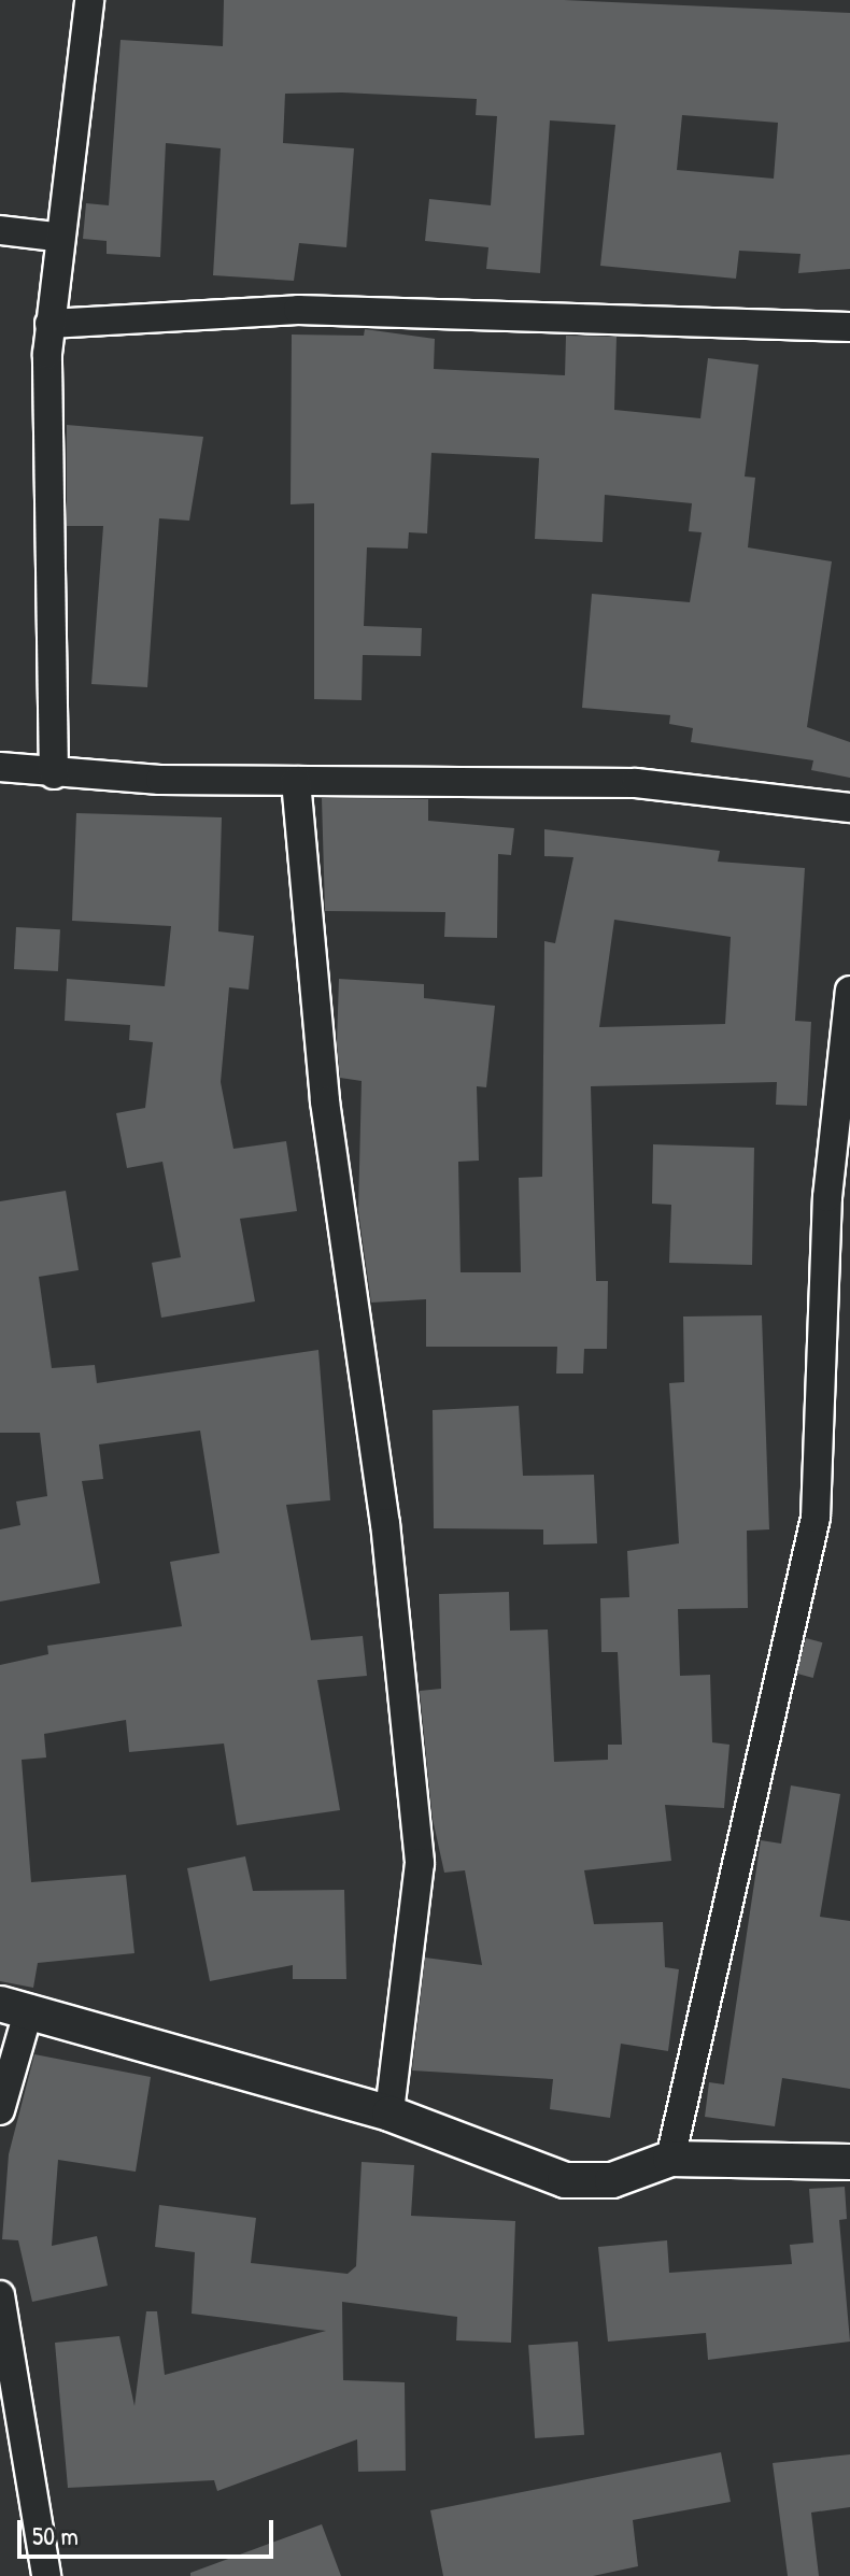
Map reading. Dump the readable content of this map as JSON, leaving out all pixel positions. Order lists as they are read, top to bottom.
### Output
{
  "scale_bar": "50 m"
}
